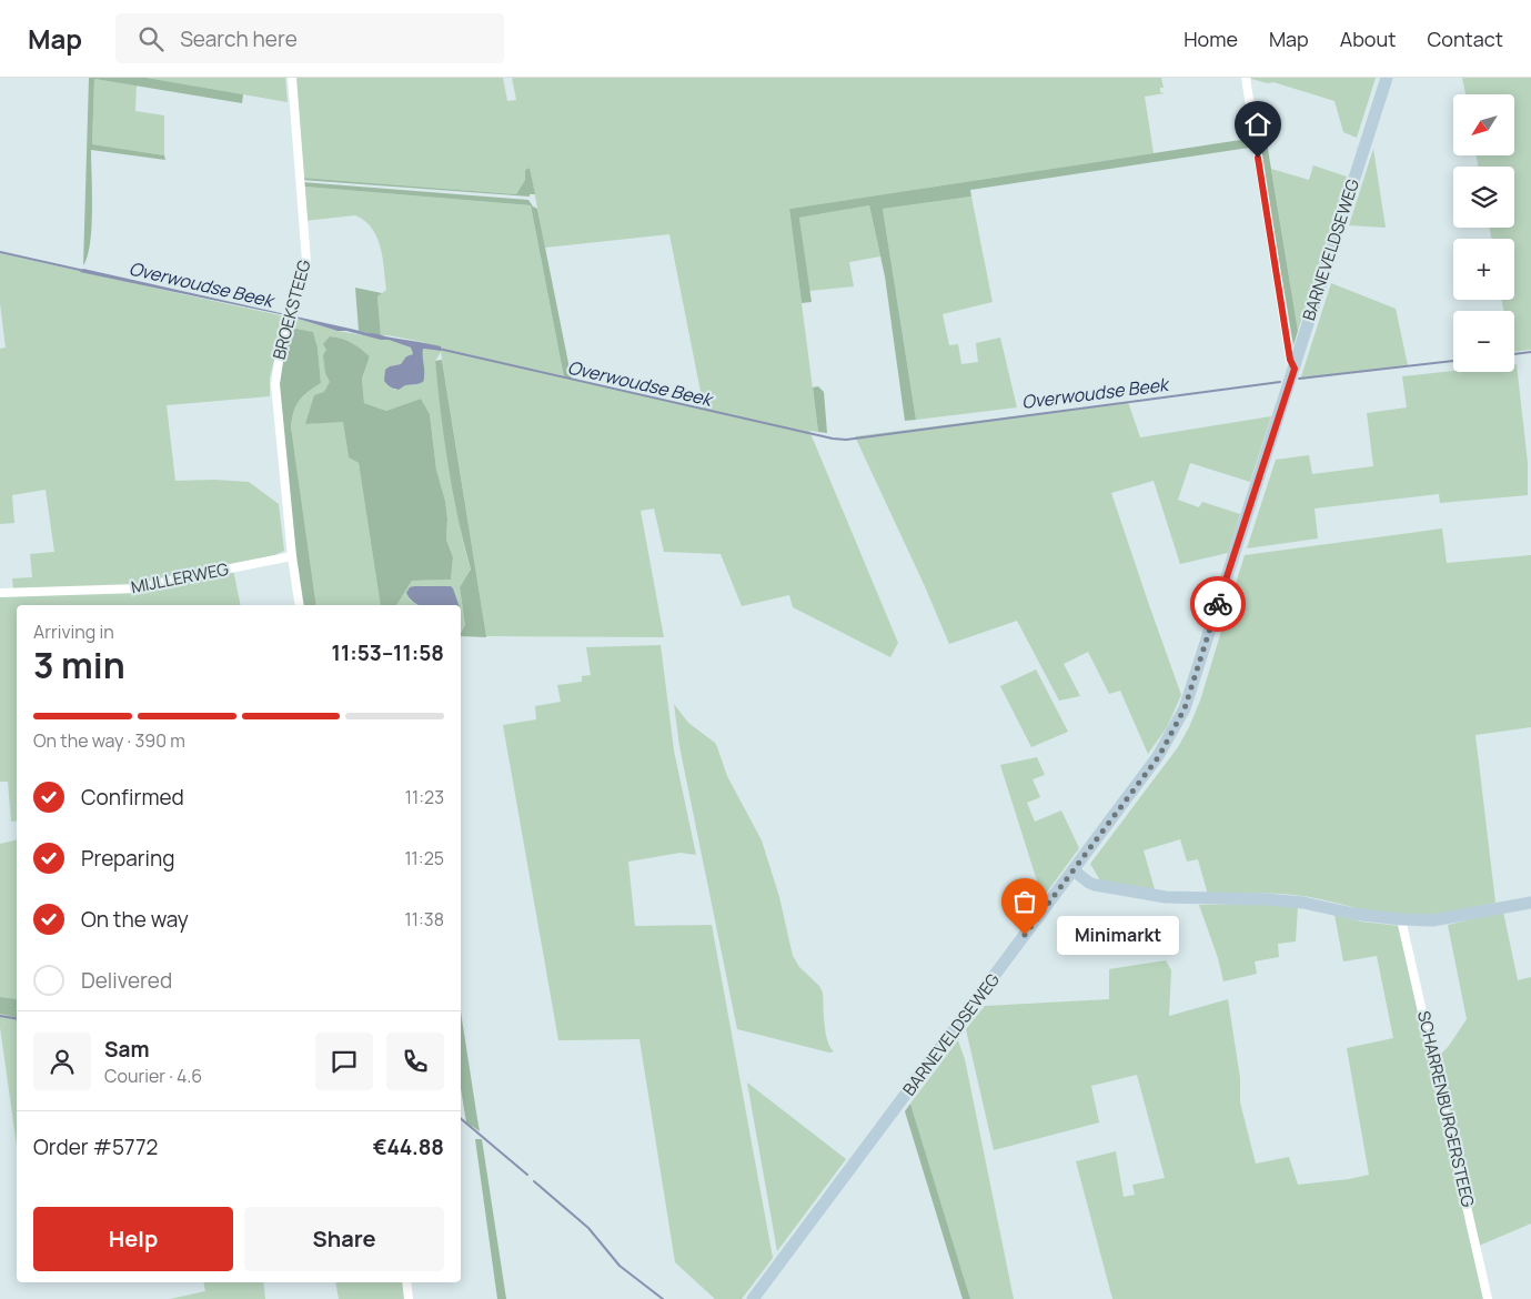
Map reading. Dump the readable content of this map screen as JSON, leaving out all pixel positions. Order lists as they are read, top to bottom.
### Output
{
  "streets": {
    "main road": ["BARNEVELDSEWEG"],
    "street": ["BROEKSTEEG", "MIJLLERWEG", "SCHARRENBURGERSTEEG"]
  },
  "crossings": [
    ["BROEKSTEEG", "MIJLLERWEG"]
  ],
  "water": ["Overwoudse Beek"],
  "places": ["Minimarkt"],
  "north": "bottom left",
  "page": {
    "header": "Map",
    "search": "Search here",
    "nav": [
      "Home",
      "Map",
      "About",
      "Contact"
    ],
    "map_buttons": ["+", "−"],
    "heading": ["3 min", "Arriving in", "11:53–11:58"],
    "panel": [
      "Sam",
      "Courier · 4.6",
      "Order #5772",
      "€44.88"
    ],
    "bar": "On the way · 390 m",
    "list": [
      ["Confirmed", "11:23"],
      ["Preparing", "11:25"],
      ["On the way", "11:38"],
      "Delivered"
    ],
    "bubble": "Minimarkt",
    "buttons": ["Help", "Share"]
  }
}
